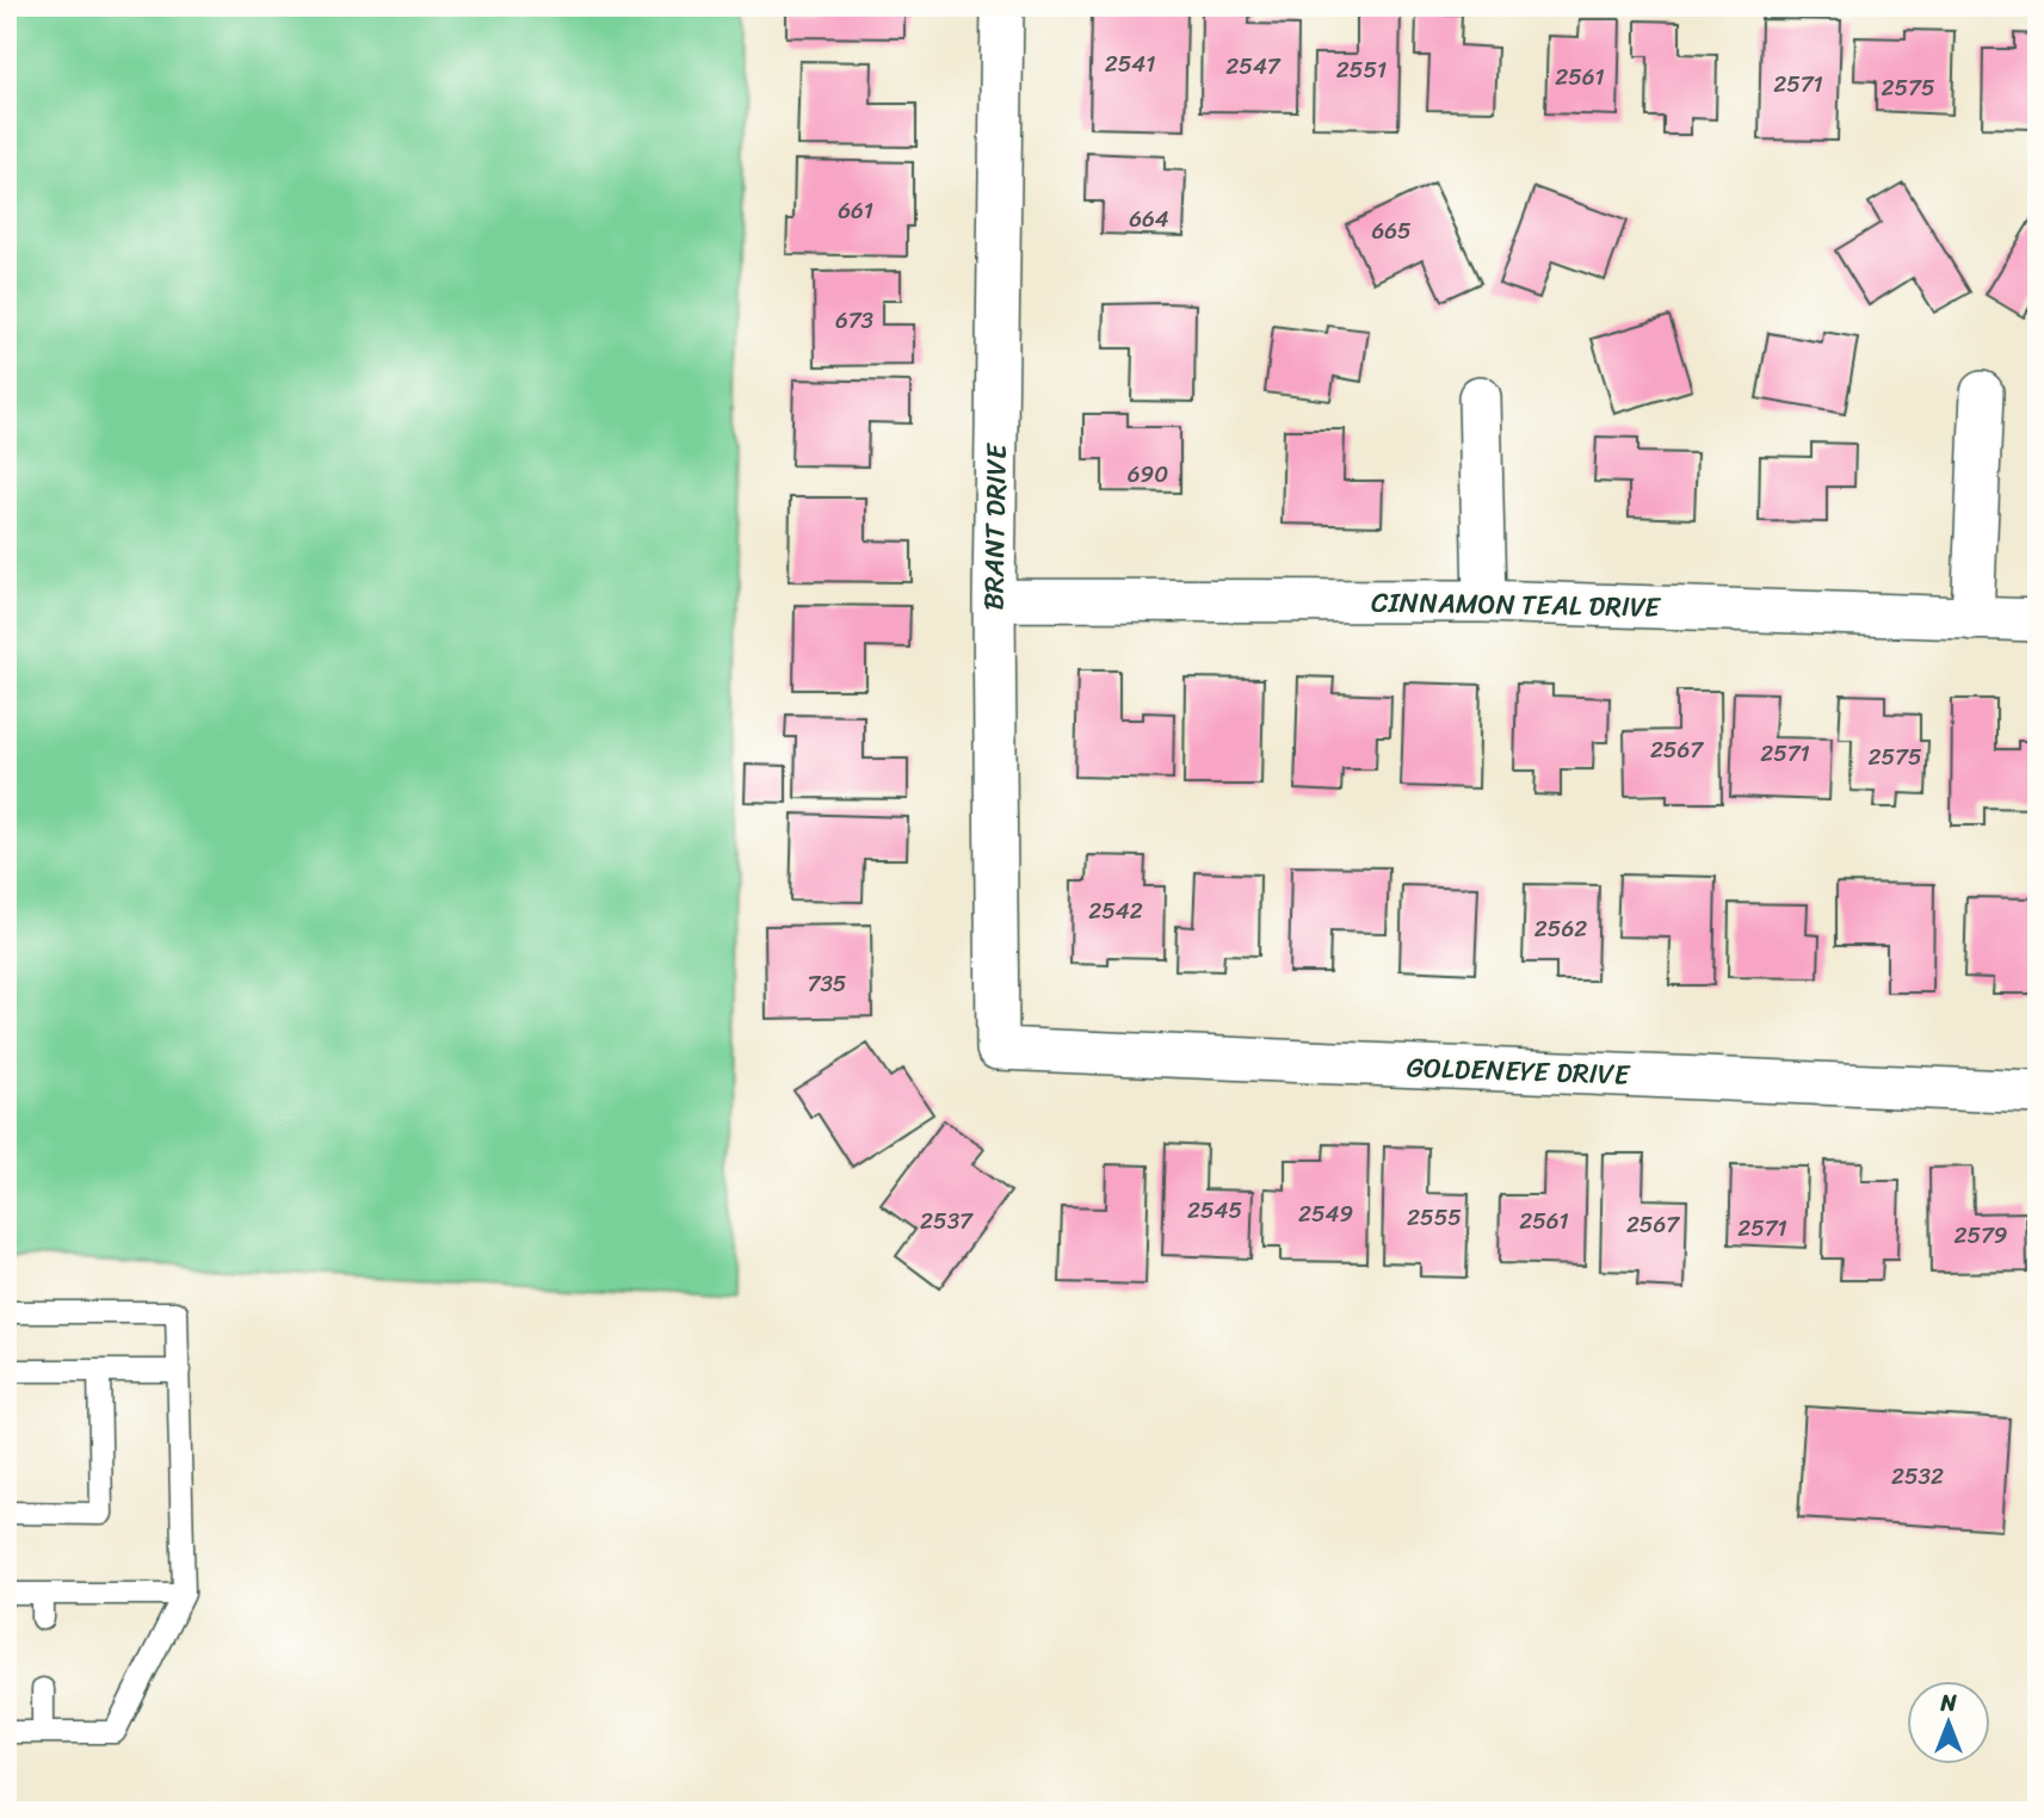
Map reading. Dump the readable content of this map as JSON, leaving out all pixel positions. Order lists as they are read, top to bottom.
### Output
{
  "streets": {
    "street": ["BRANT DRIVE", "CINNAMON TEAL DRIVE", "GOLDENEYE DRIVE"]
  },
  "crossings": [
    ["BRANT DRIVE", "CINNAMON TEAL DRIVE"],
    ["BRANT DRIVE", "GOLDENEYE DRIVE"]
  ],
  "house_numbers": [
    "2541",
    "2547",
    "2551",
    "2561",
    "2571",
    "2575",
    "661",
    "664",
    "665",
    "673",
    "690",
    "2567",
    "2571",
    "2575",
    "2542",
    "2562",
    "735",
    "2545",
    "2549",
    "2555",
    "2537",
    "2561",
    "2567",
    "2571",
    "2579",
    "2532"
  ],
  "north": "top"
}
